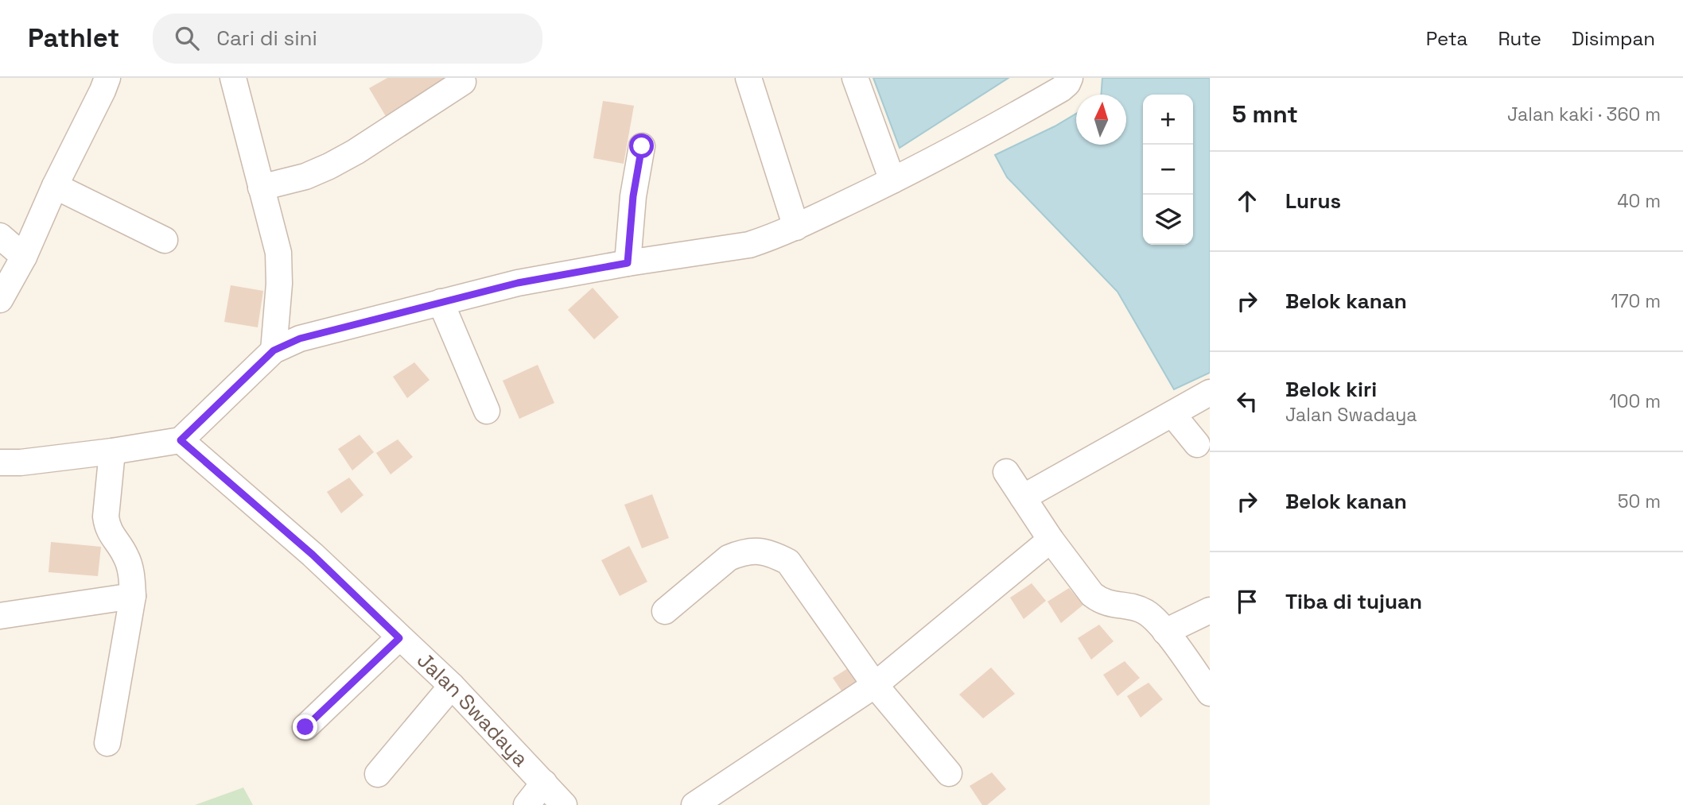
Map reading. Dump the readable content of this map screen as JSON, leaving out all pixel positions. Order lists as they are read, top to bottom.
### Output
{
  "streets": {
    "street": ["Jalan Swadaya"]
  },
  "north": "top",
  "page": {
    "header": "Pathlet",
    "search": "Cari di sini",
    "nav": ["Peta", "Rute", "Disimpan"],
    "heading": ["5 mnt", "Jalan kaki · 360 m"],
    "map_buttons": ["+", "−"],
    "list": [
      ["Lurus", "40 m"],
      ["Belok kanan", "170 m"],
      ["Belok kiri", "Jalan Swadaya", "100 m"],
      ["Belok kanan", "50 m"],
      "Tiba di tujuan"
    ]
  }
}
